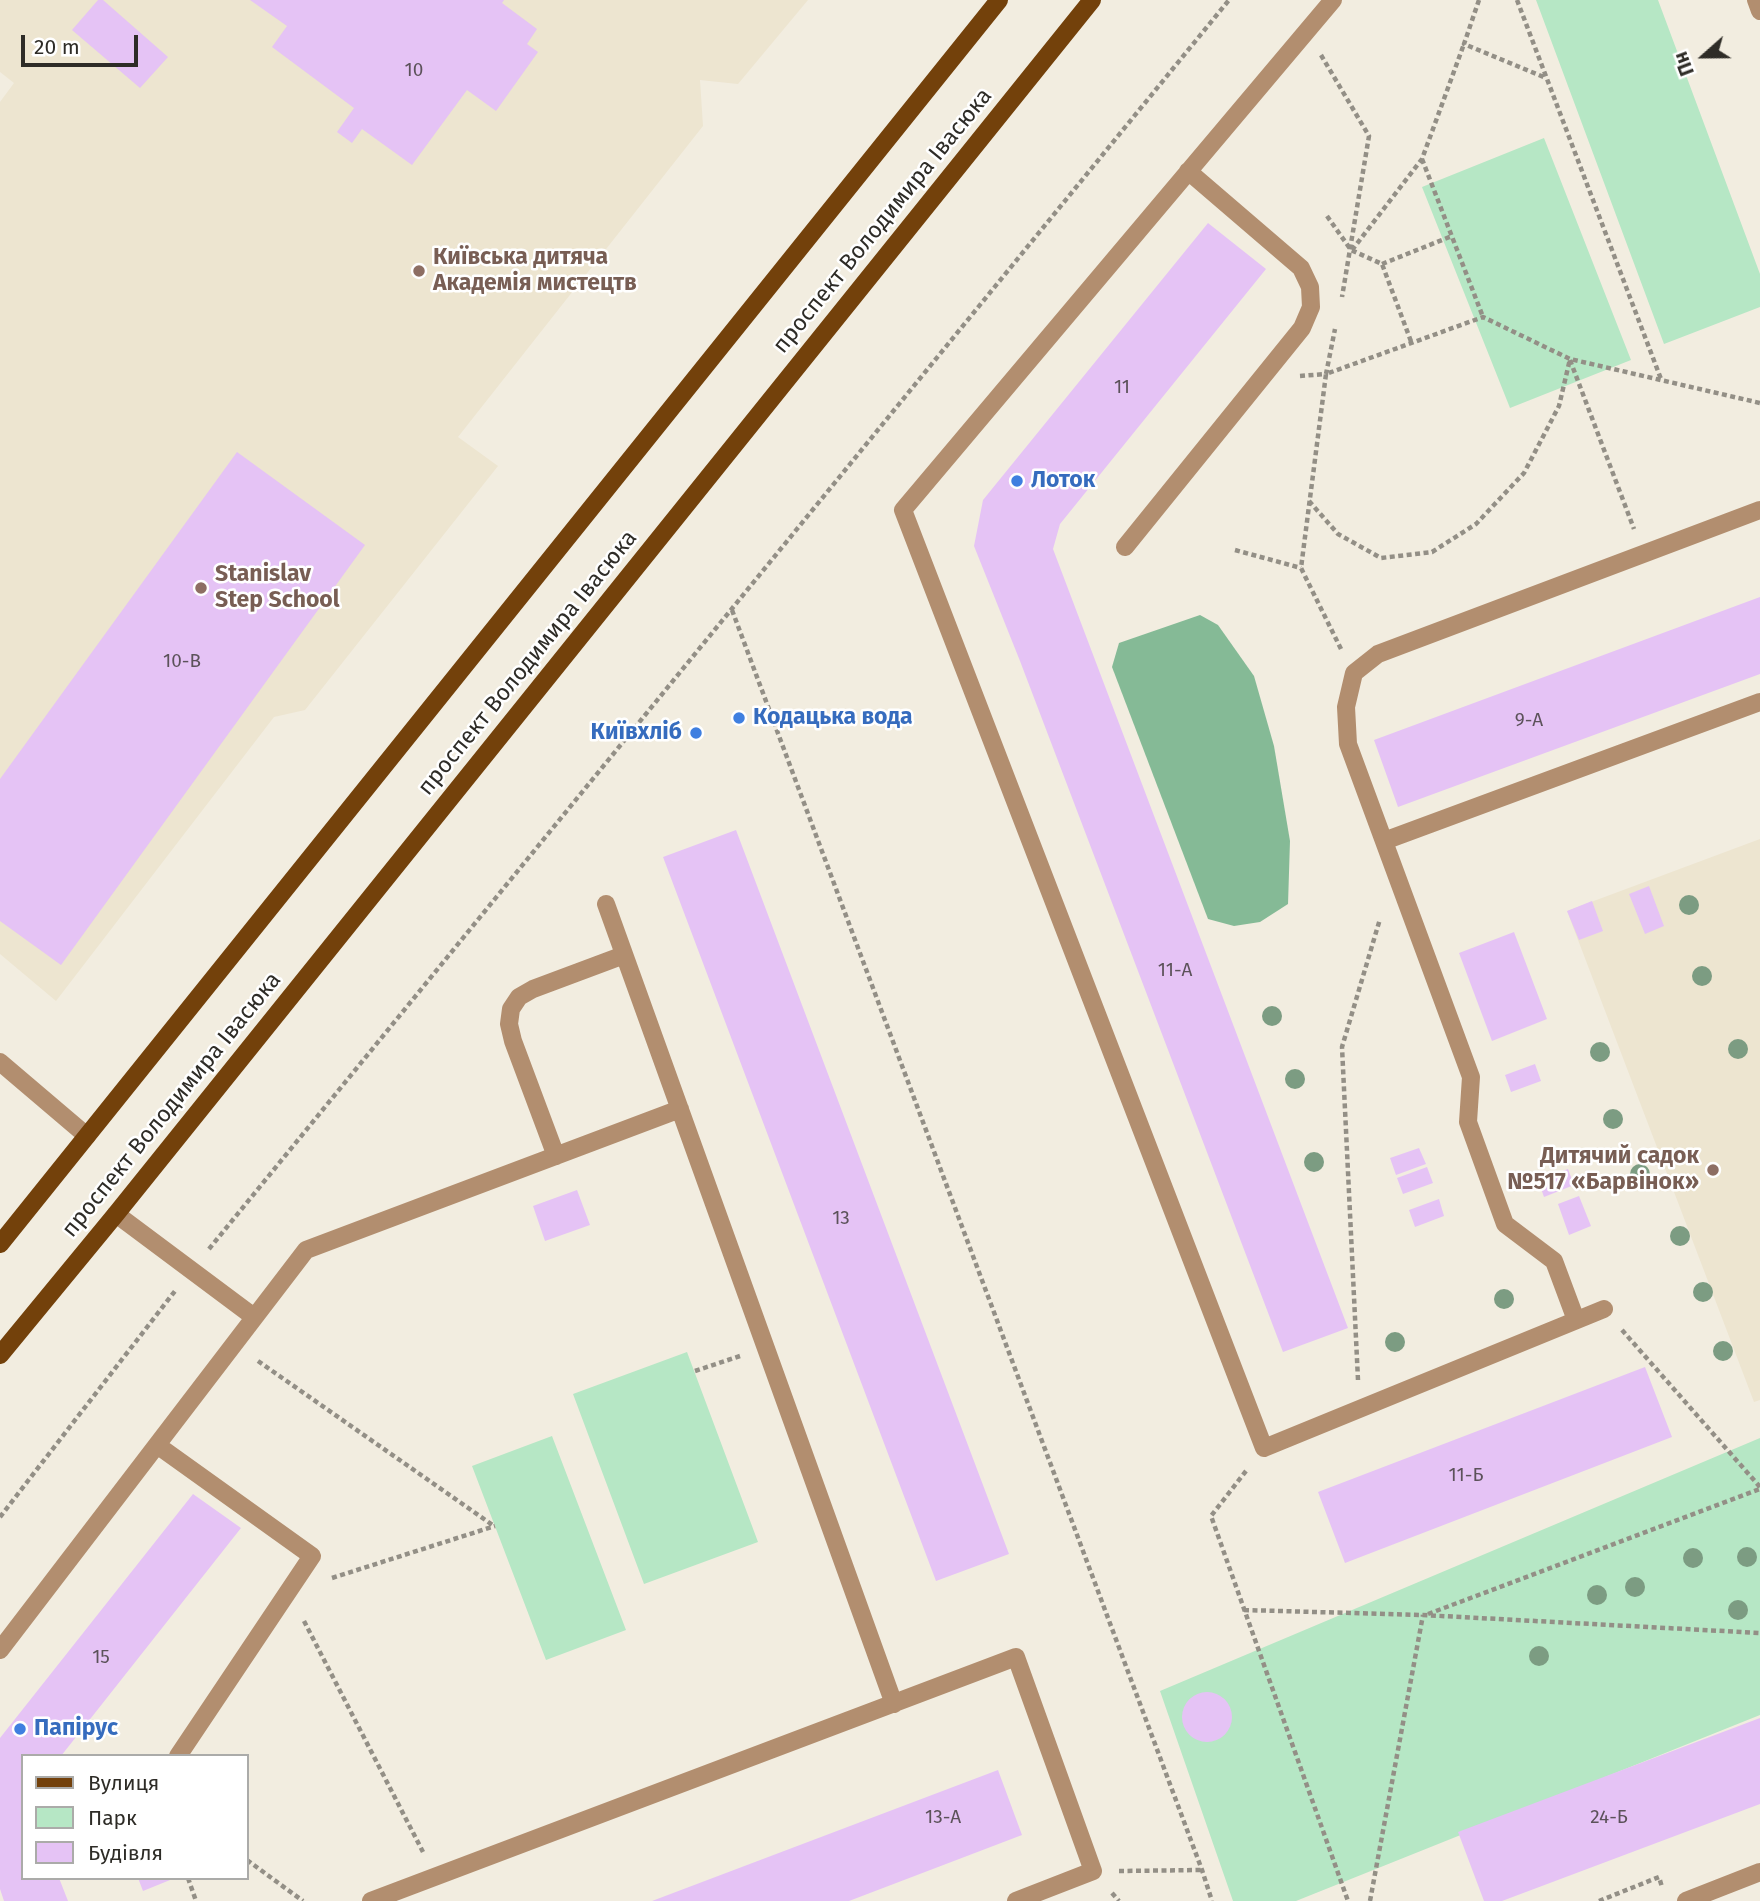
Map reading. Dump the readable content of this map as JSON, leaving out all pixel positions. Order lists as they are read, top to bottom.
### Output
{
  "streets": {
    "main road": ["проспект Володимира Івасюка"]
  },
  "places": [
    "Київська дитяча Академія мистецтв",
    "Лоток",
    "Stanislav Step School",
    "Кодацька вода",
    "Київхліб",
    "Дитячий садок №517 «Барвінок»",
    "Папірус"
  ],
  "house_numbers": [
    "10",
    "11",
    "10-В",
    "9-А",
    "11-А",
    "13",
    "11-Б",
    "15",
    "13-А",
    "24-Б"
  ],
  "legend": ["Вулиця", "Парк", "Будівля"],
  "scale_bar": "20 m",
  "north": "left"
}
